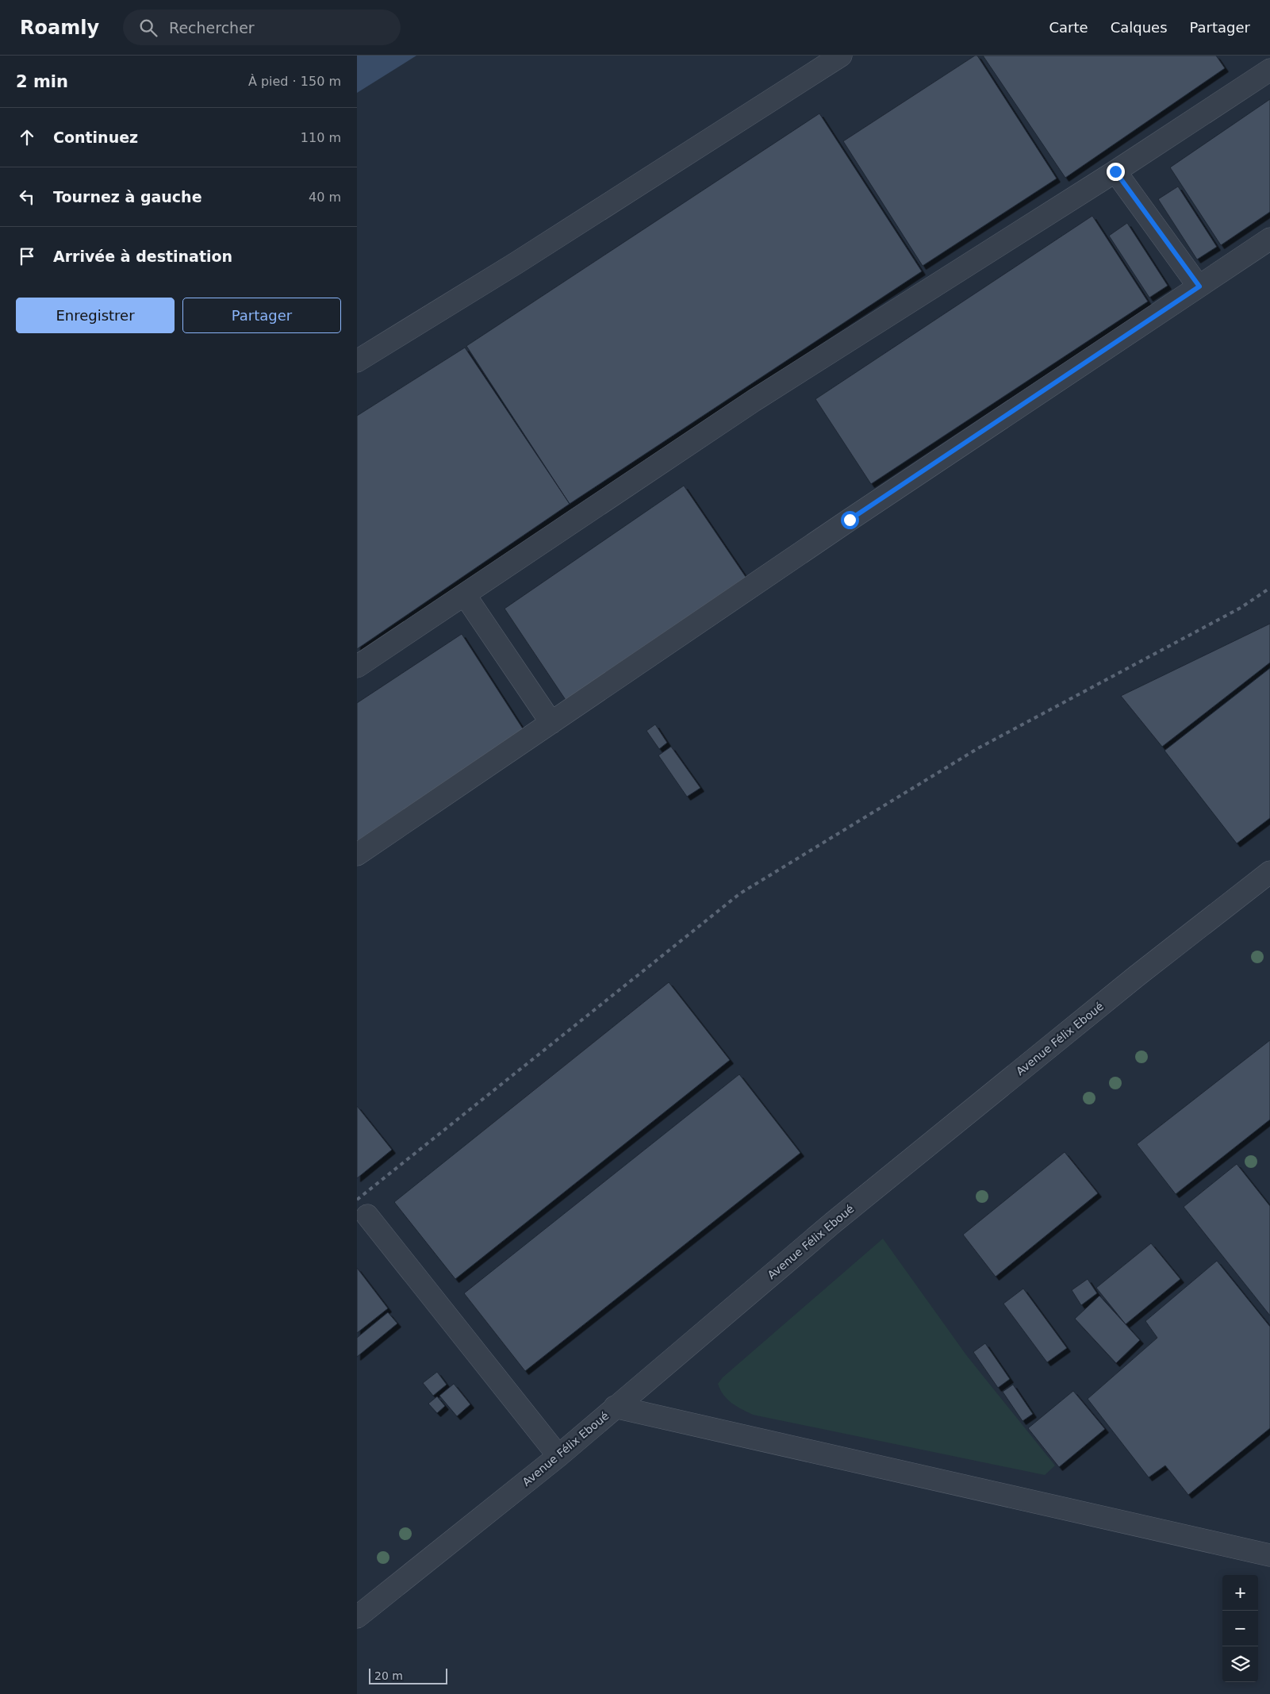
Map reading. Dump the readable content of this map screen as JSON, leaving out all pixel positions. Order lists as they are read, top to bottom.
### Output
{
  "streets": {
    "street": ["Avenue Félix Eboué"]
  },
  "scale_bar": "20 m",
  "page": {
    "header": "Roamly",
    "search": "Rechercher",
    "nav": ["Carte", "Calques", "Partager"],
    "heading": ["2 min", "À pied · 150 m"],
    "list": [
      ["Continuez", "110 m"],
      ["Tournez à gauche", "40 m"],
      "Arrivée à destination"
    ],
    "buttons": ["Enregistrer", "Partager"],
    "map_buttons": ["+", "−"],
    "scale": "20 m"
  }
}
